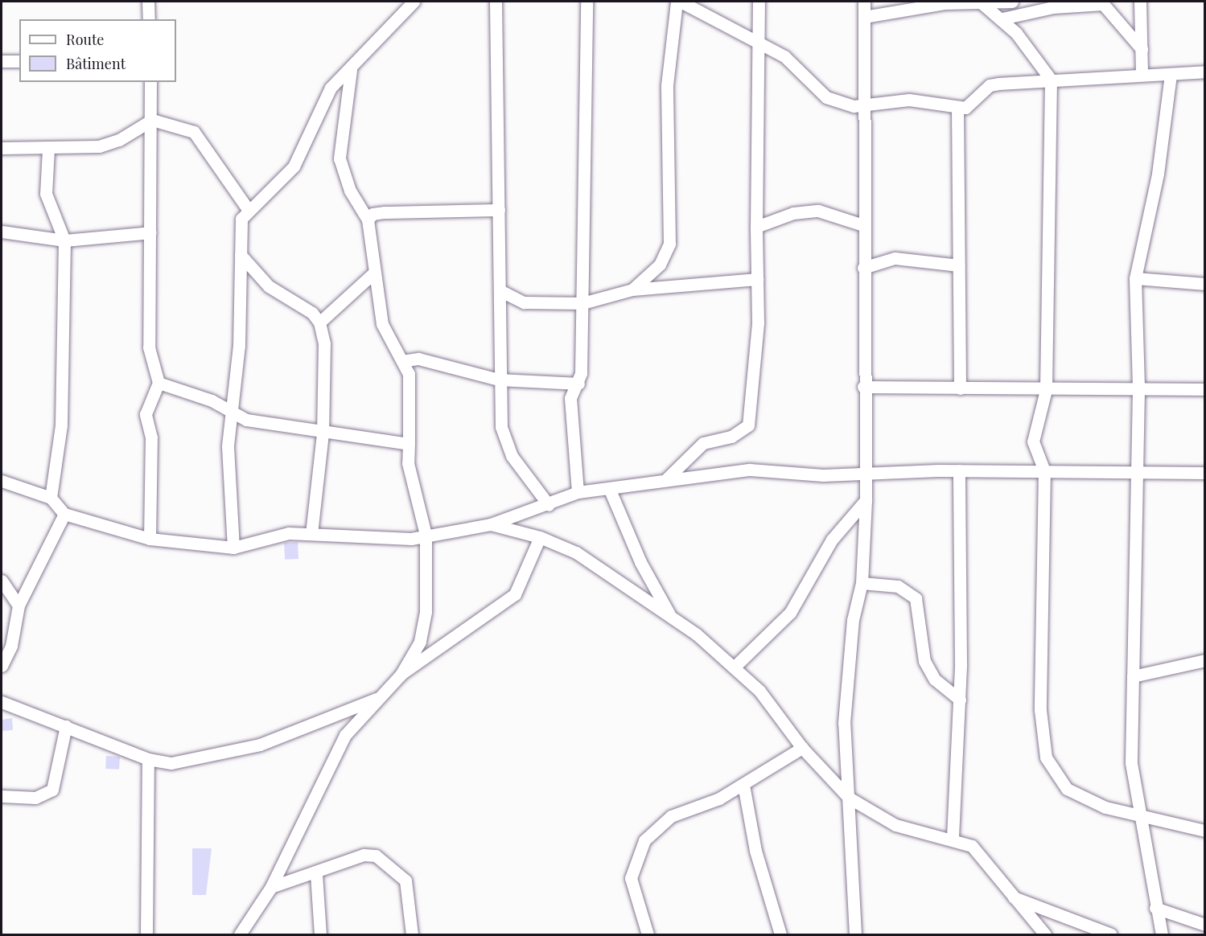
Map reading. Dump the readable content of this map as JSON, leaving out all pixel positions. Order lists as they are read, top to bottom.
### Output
{
  "legend": ["Route", "Bâtiment"]
}
